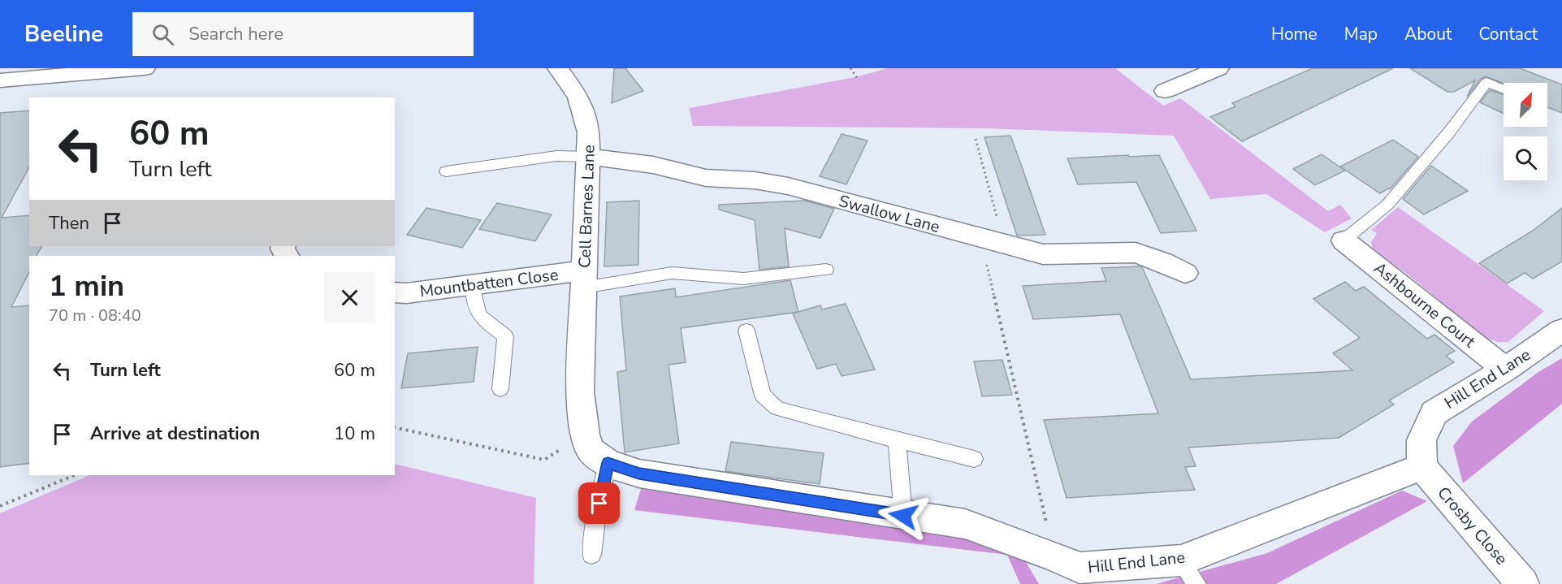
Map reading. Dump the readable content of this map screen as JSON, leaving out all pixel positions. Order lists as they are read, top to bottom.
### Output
{
  "streets": {
    "street": [
      "Cell Barnes Lane",
      "Swallow Lane",
      "Mountbatten Close",
      "Ashbourne Court",
      "Hill End Lane",
      "Crosby Close"
    ]
  },
  "crossings": [
    ["Cell Barnes Lane", "Swallow Lane"],
    ["Cell Barnes Lane", "Mountbatten Close"],
    ["Ashbourne Court", "Hill End Lane"],
    ["Hill End Lane", "Crosby Close"]
  ],
  "north": "top right",
  "page": {
    "header": "Beeline",
    "search": "Search here",
    "nav": [
      "Home",
      "Map",
      "About",
      "Contact"
    ],
    "turn": ["60 m", "Turn left"],
    "then": "Then",
    "heading": ["1 min", "70 m · 08:40"],
    "list": [
      {
        "name": "Turn left",
        "value": "60 m"
      },
      {
        "name": "Arrive at destination",
        "value": "10 m"
      }
    ]
  }
}
